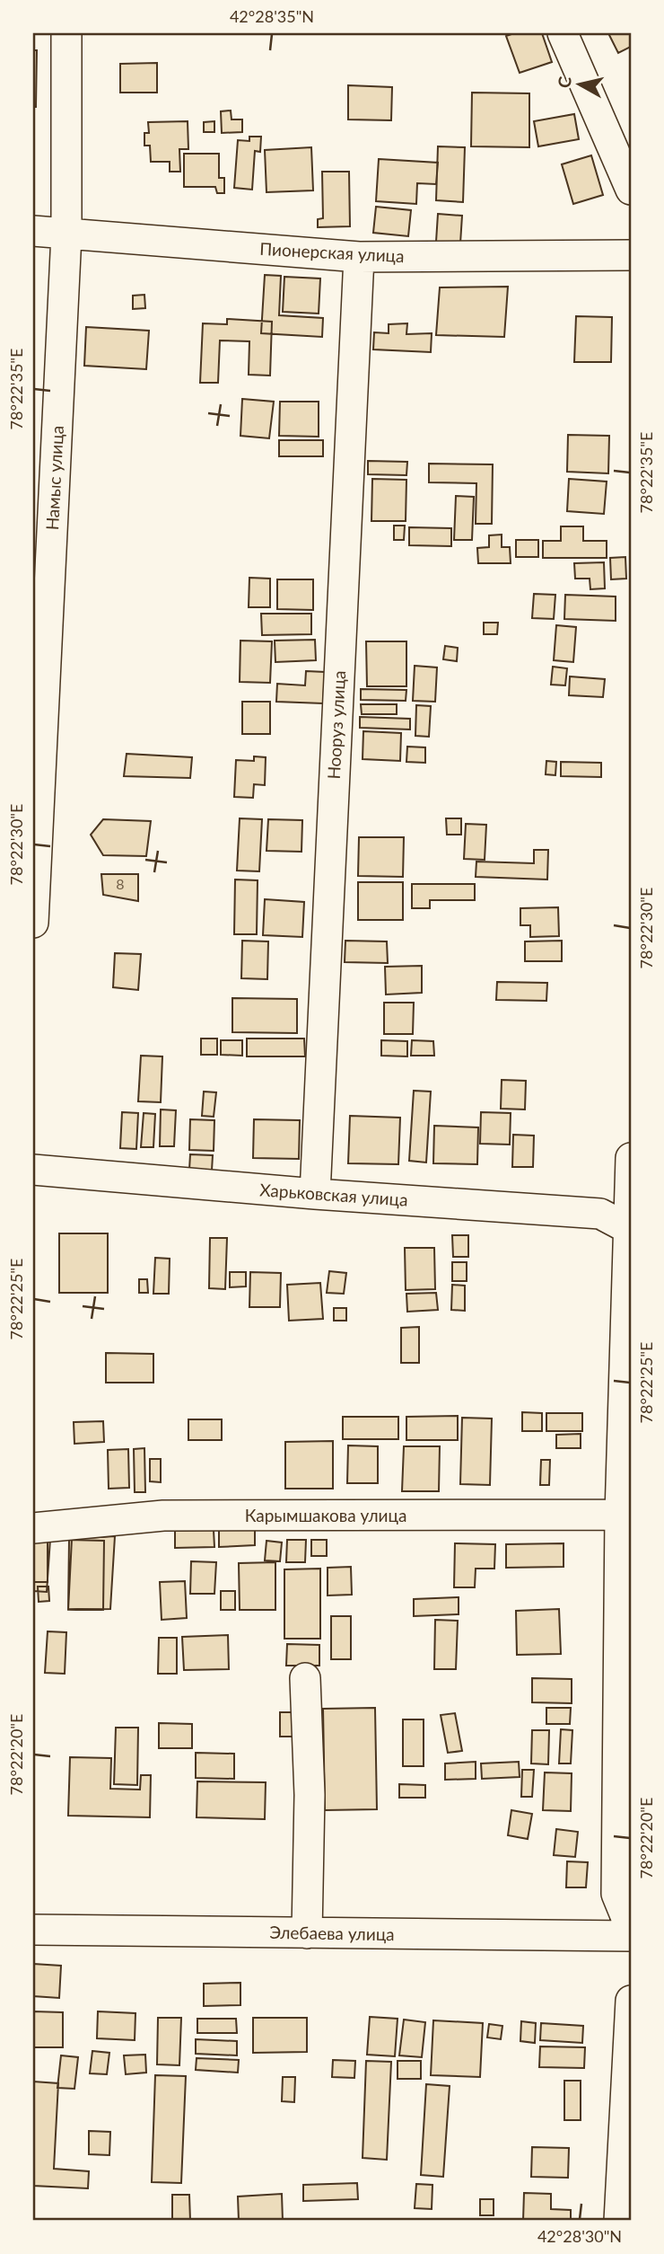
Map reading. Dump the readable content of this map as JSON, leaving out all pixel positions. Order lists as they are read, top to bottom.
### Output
{
  "streets": {
    "street": [
      "Пионерская улица",
      "Намыс улица",
      "Нооруз улица",
      "Харьковская улица",
      "Карымшакова улица",
      "Элебаева улица"
    ]
  },
  "crossings": [
    ["Пионерская улица", "Намыс улица"],
    ["Пионерская улица", "Нооруз улица"],
    ["Нооруз улица", "Харьковская улица"]
  ],
  "house_numbers": ["8"],
  "north": "left",
  "coordinates": [
    "42°28'35\"N",
    "78°22'35\"E",
    "78°22'30\"E",
    "78°22'25\"E",
    "78°22'20\"E",
    "42°28'30\"N"
  ]
}
